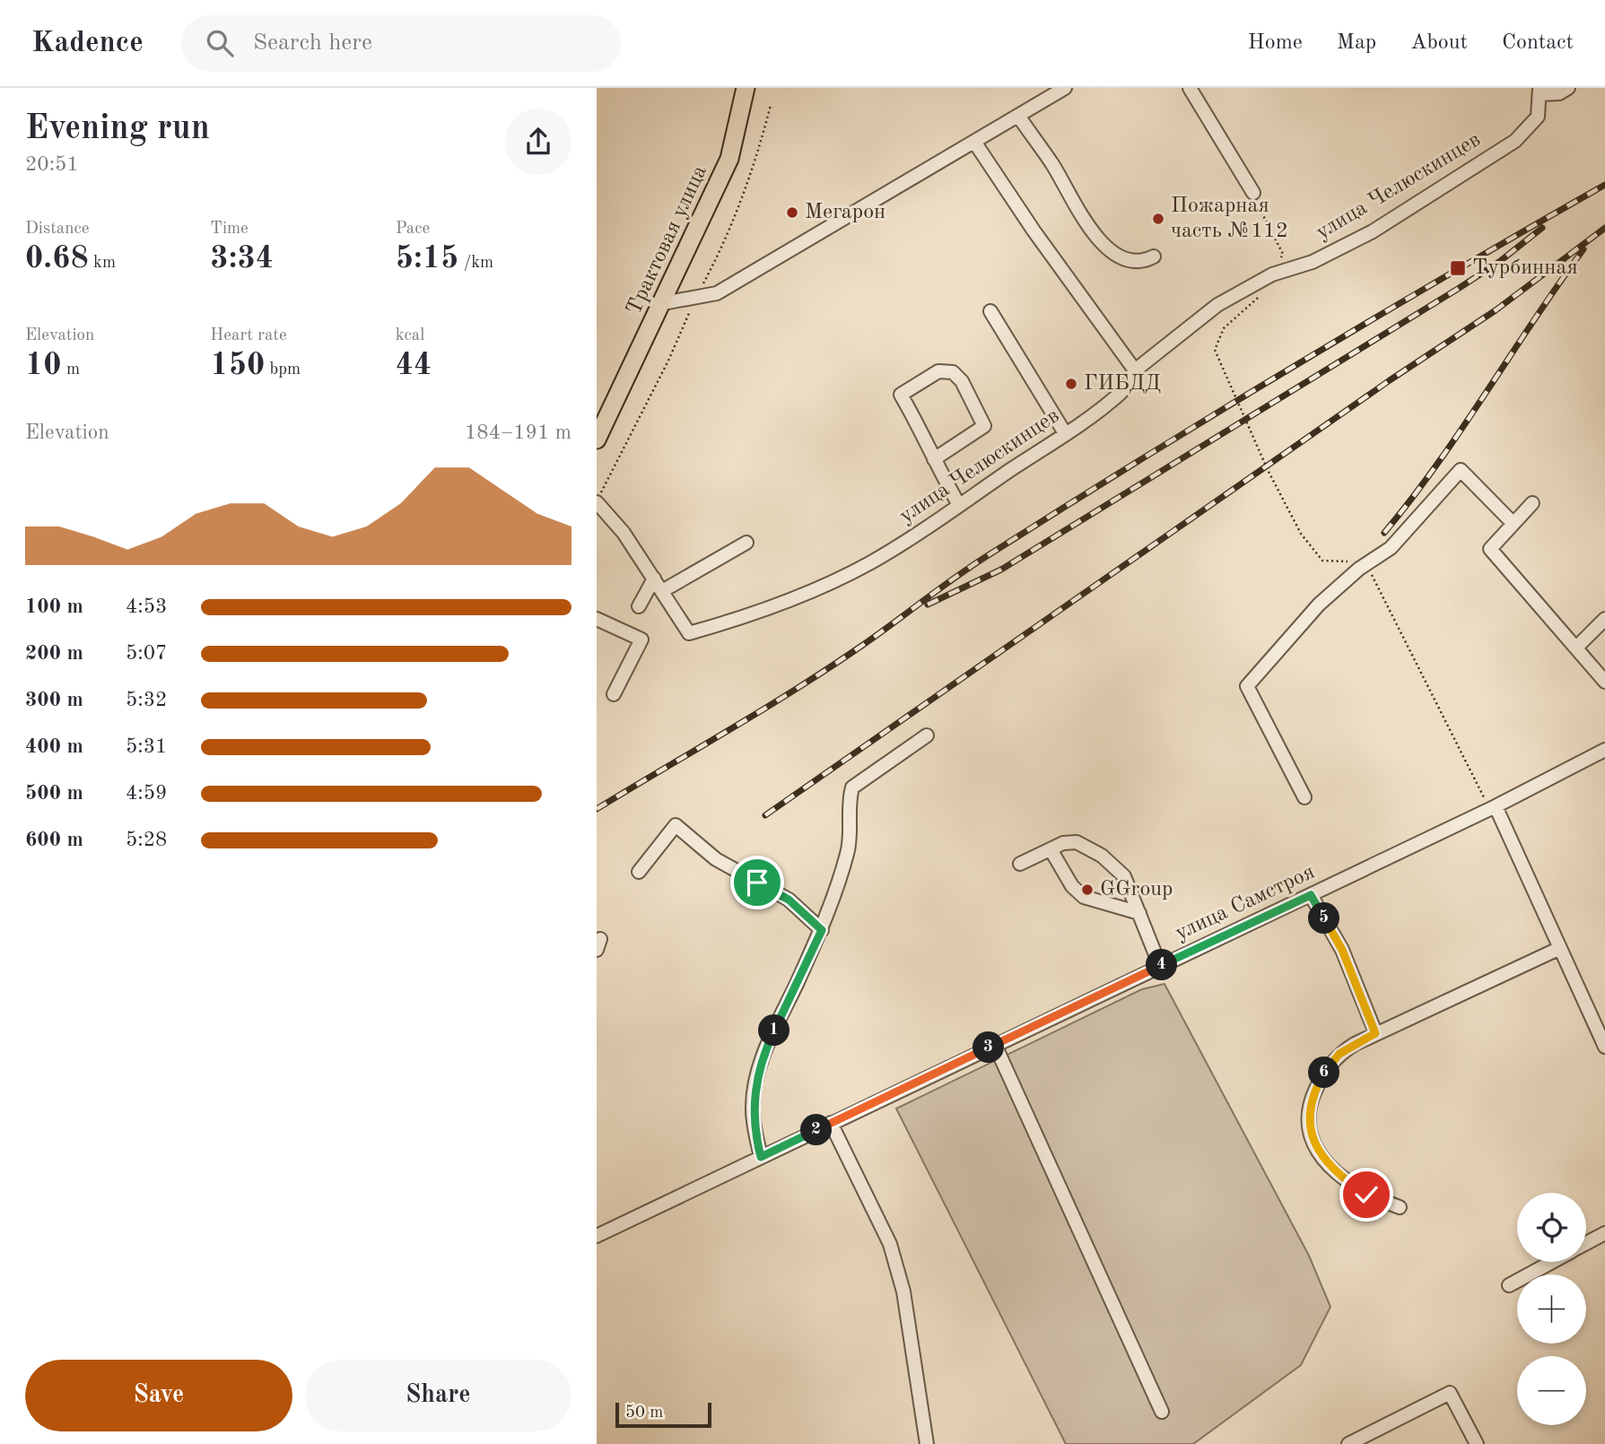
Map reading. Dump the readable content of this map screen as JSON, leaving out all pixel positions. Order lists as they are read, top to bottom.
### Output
{
  "streets": {
    "main road": ["Трактовая улица"],
    "street": ["улица Челюскинцев", "улица Самстроя"]
  },
  "places": {
    "other": [
      "Мегарон",
      "Пожарная часть №112",
      "ГИБДД",
      "GGroup"
    ],
    "transit": ["Турбинная"]
  },
  "scale_bar": "50 m",
  "page": {
    "header": "Kadence",
    "search": "Search here",
    "nav": [
      "Home",
      "Map",
      "About",
      "Contact"
    ],
    "heading": ["Evening run", "20:51"],
    "stats": [
      ["Distance", "0.68 km"],
      ["Time", "3:34"],
      ["Pace", "5:15 /km"],
      ["Elevation", "10 m"],
      ["Heart rate", "150 bpm"],
      ["kcal", "44"]
    ],
    "chart": ["Elevation", "184–191 m"],
    "list": [
      {
        "name": "100 m",
        "note": "4:53"
      },
      {
        "name": "200 m",
        "note": "5:07"
      },
      {
        "name": "300 m",
        "note": "5:32"
      },
      {
        "name": "400 m",
        "note": "5:31"
      },
      {
        "name": "500 m",
        "note": "4:59"
      },
      {
        "name": "600 m",
        "note": "5:28"
      }
    ],
    "pins": [
      "5",
      "4",
      "1",
      "3",
      "6",
      "2"
    ],
    "map_buttons": ["+", "−"],
    "buttons": ["Save", "Share"],
    "scale": "50 m"
  }
}
